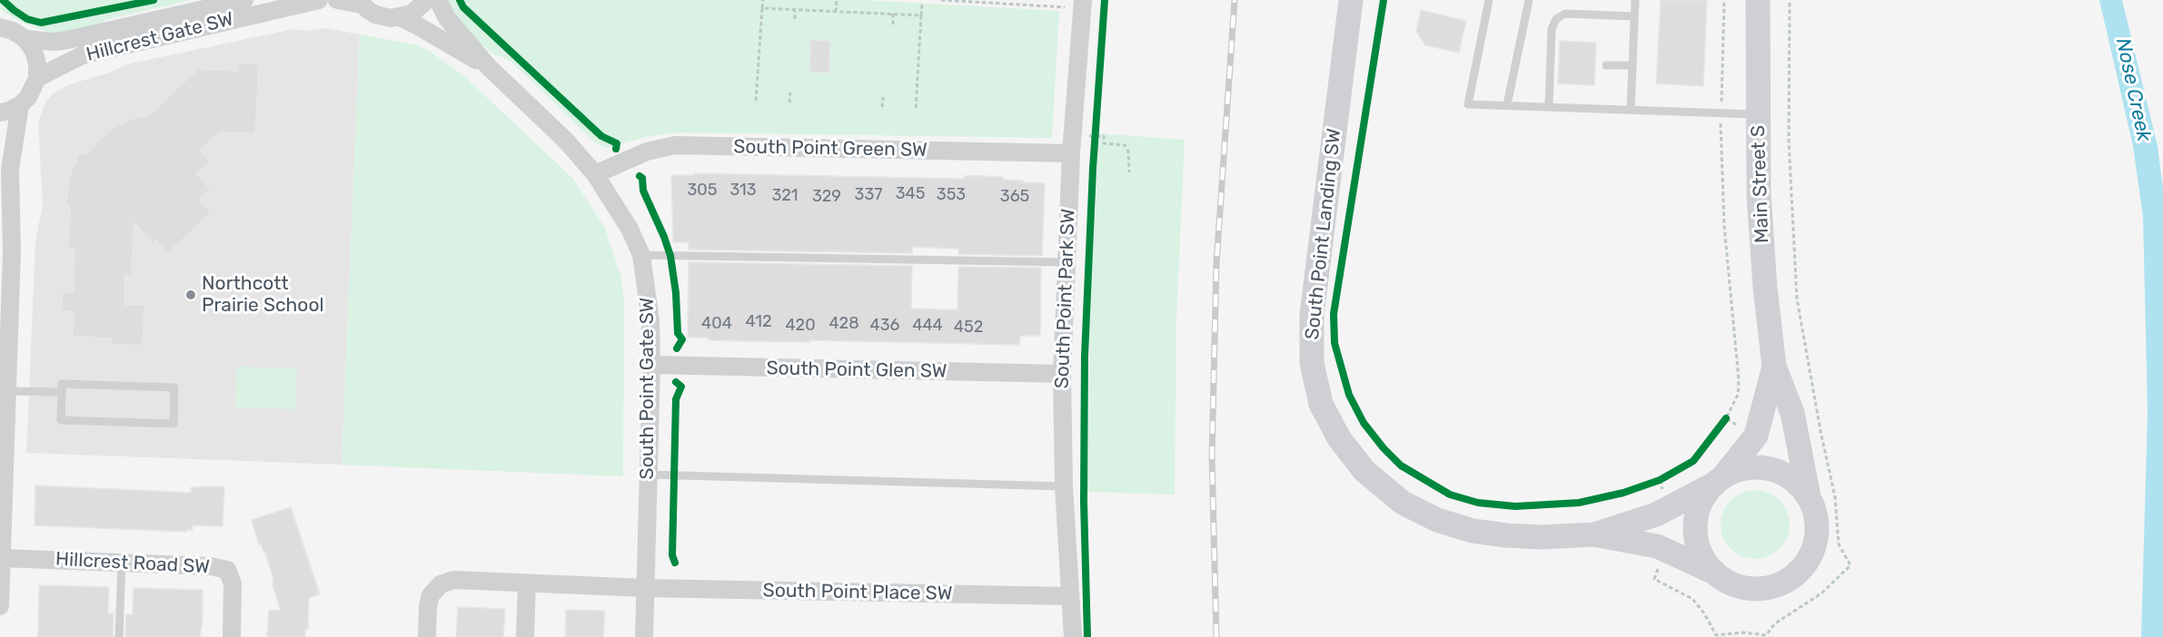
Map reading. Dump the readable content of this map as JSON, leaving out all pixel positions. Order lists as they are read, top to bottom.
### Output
{
  "streets": {
    "main road": ["Main Street S", "South Point Landing SW"],
    "street": [
      "Hillcrest Gate SW",
      "South Point Green SW",
      "South Point Park SW",
      "South Point Glen SW",
      "South Point Gate SW",
      "Hillcrest Road SW",
      "South Point Place SW"
    ]
  },
  "crossings": [
    ["South Point Green SW", "South Point Park SW"],
    ["South Point Green SW", "South Point Gate SW"],
    ["Main Street S", "South Point Landing SW"],
    ["South Point Park SW", "South Point Glen SW"],
    ["South Point Park SW", "South Point Place SW"],
    ["South Point Glen SW", "South Point Gate SW"],
    ["South Point Gate SW", "South Point Place SW"]
  ],
  "water": ["Nose Creek"],
  "places": ["Northcott Prairie School"],
  "house_numbers": [
    "305",
    "313",
    "345",
    "337",
    "353",
    "321",
    "329",
    "365",
    "412",
    "404",
    "428",
    "420",
    "436",
    "444",
    "452"
  ]
}
